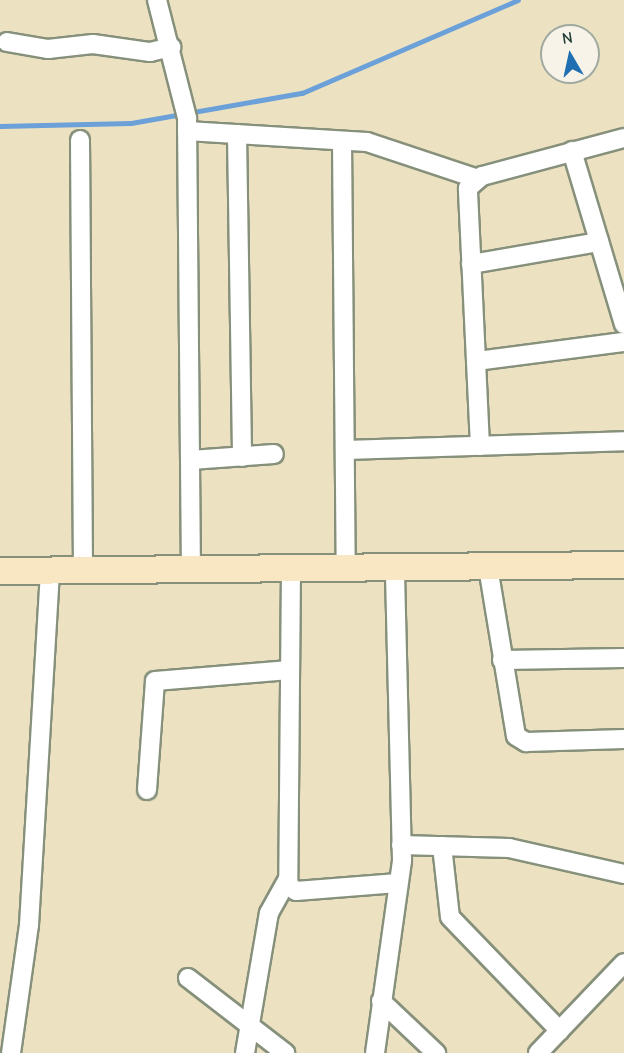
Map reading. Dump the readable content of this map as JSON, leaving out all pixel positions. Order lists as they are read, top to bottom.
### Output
{
  "north": "top"
}
